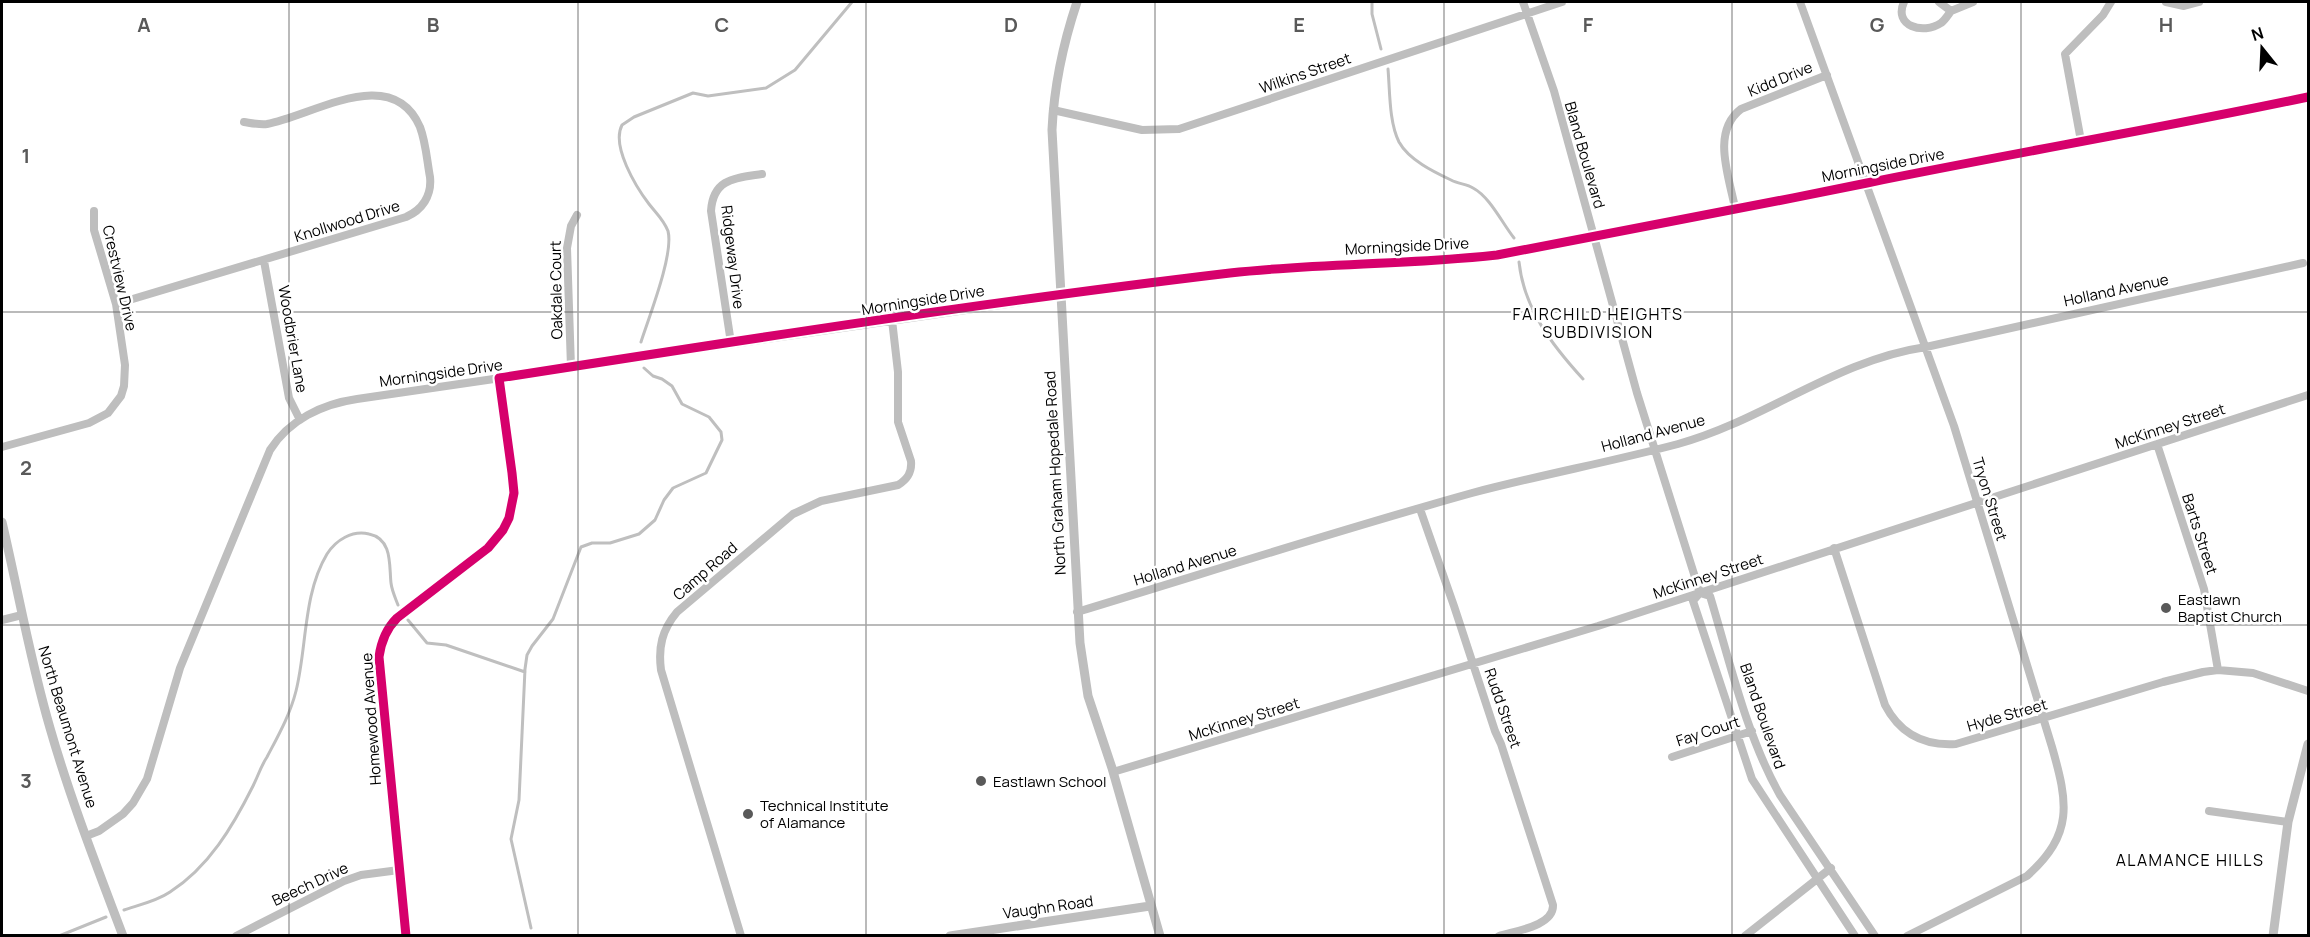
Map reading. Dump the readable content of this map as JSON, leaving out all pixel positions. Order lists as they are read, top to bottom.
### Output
{
  "streets": {
    "street": [
      "Wilkins Street",
      "Kidd Drive",
      "Bland Boulevard",
      "Morningside Drive",
      "Knollwood Drive",
      "Ridgeway Drive",
      "Crestview Drive",
      "Oakdale Court",
      "Holland Avenue",
      "Woodbrier Lane",
      "McKinney Street",
      "North Graham Hopedale Road",
      "Tryon Street",
      "Barts Street",
      "Camp Road",
      "Rudd Street",
      "Hyde Street",
      "Homewood Avenue",
      "North Beaumont Avenue",
      "Fay Court",
      "Beech Drive",
      "Vaughn Road"
    ]
  },
  "crossings": [
    ["Wilkins Street", "Bland Boulevard"],
    ["Wilkins Street", "North Graham Hopedale Road"],
    ["Kidd Drive", "Morningside Drive"],
    ["Kidd Drive", "Tryon Street"],
    ["Bland Boulevard", "Morningside Drive"],
    ["Bland Boulevard", "Holland Avenue"],
    ["Bland Boulevard", "McKinney Street"],
    ["Bland Boulevard", "Fay Court"],
    ["Morningside Drive", "Ridgeway Drive"],
    ["Morningside Drive", "Oakdale Court"],
    ["Morningside Drive", "Woodbrier Lane"],
    ["Morningside Drive", "North Graham Hopedale Road"],
    ["Morningside Drive", "Tryon Street"],
    ["Morningside Drive", "Camp Road"],
    ["Morningside Drive", "Homewood Avenue"],
    ["Morningside Drive", "North Beaumont Avenue"],
    ["Knollwood Drive", "Crestview Drive"],
    ["Knollwood Drive", "Woodbrier Lane"],
    ["Holland Avenue", "North Graham Hopedale Road"],
    ["Holland Avenue", "Tryon Street"],
    ["Holland Avenue", "Rudd Street"],
    ["McKinney Street", "North Graham Hopedale Road"],
    ["McKinney Street", "Tryon Street"],
    ["McKinney Street", "Barts Street"],
    ["McKinney Street", "Rudd Street"],
    ["McKinney Street", "Hyde Street"],
    ["North Graham Hopedale Road", "Vaughn Road"],
    ["Tryon Street", "Hyde Street"],
    ["Barts Street", "Hyde Street"],
    ["Homewood Avenue", "Beech Drive"]
  ],
  "districts": ["FAIRCHILD HEIGHTS SUBDIVISION", "ALAMANCE HILLS"],
  "places": ["Eastlawn Baptist Church", "Eastlawn School", "Technical Institute of Alamance"],
  "north": "top",
  "grid": {
    "columns": [
      "A",
      "B",
      "C",
      "D",
      "E",
      "F",
      "G",
      "H"
    ],
    "rows": ["1", "2", "3"]
  }
}
